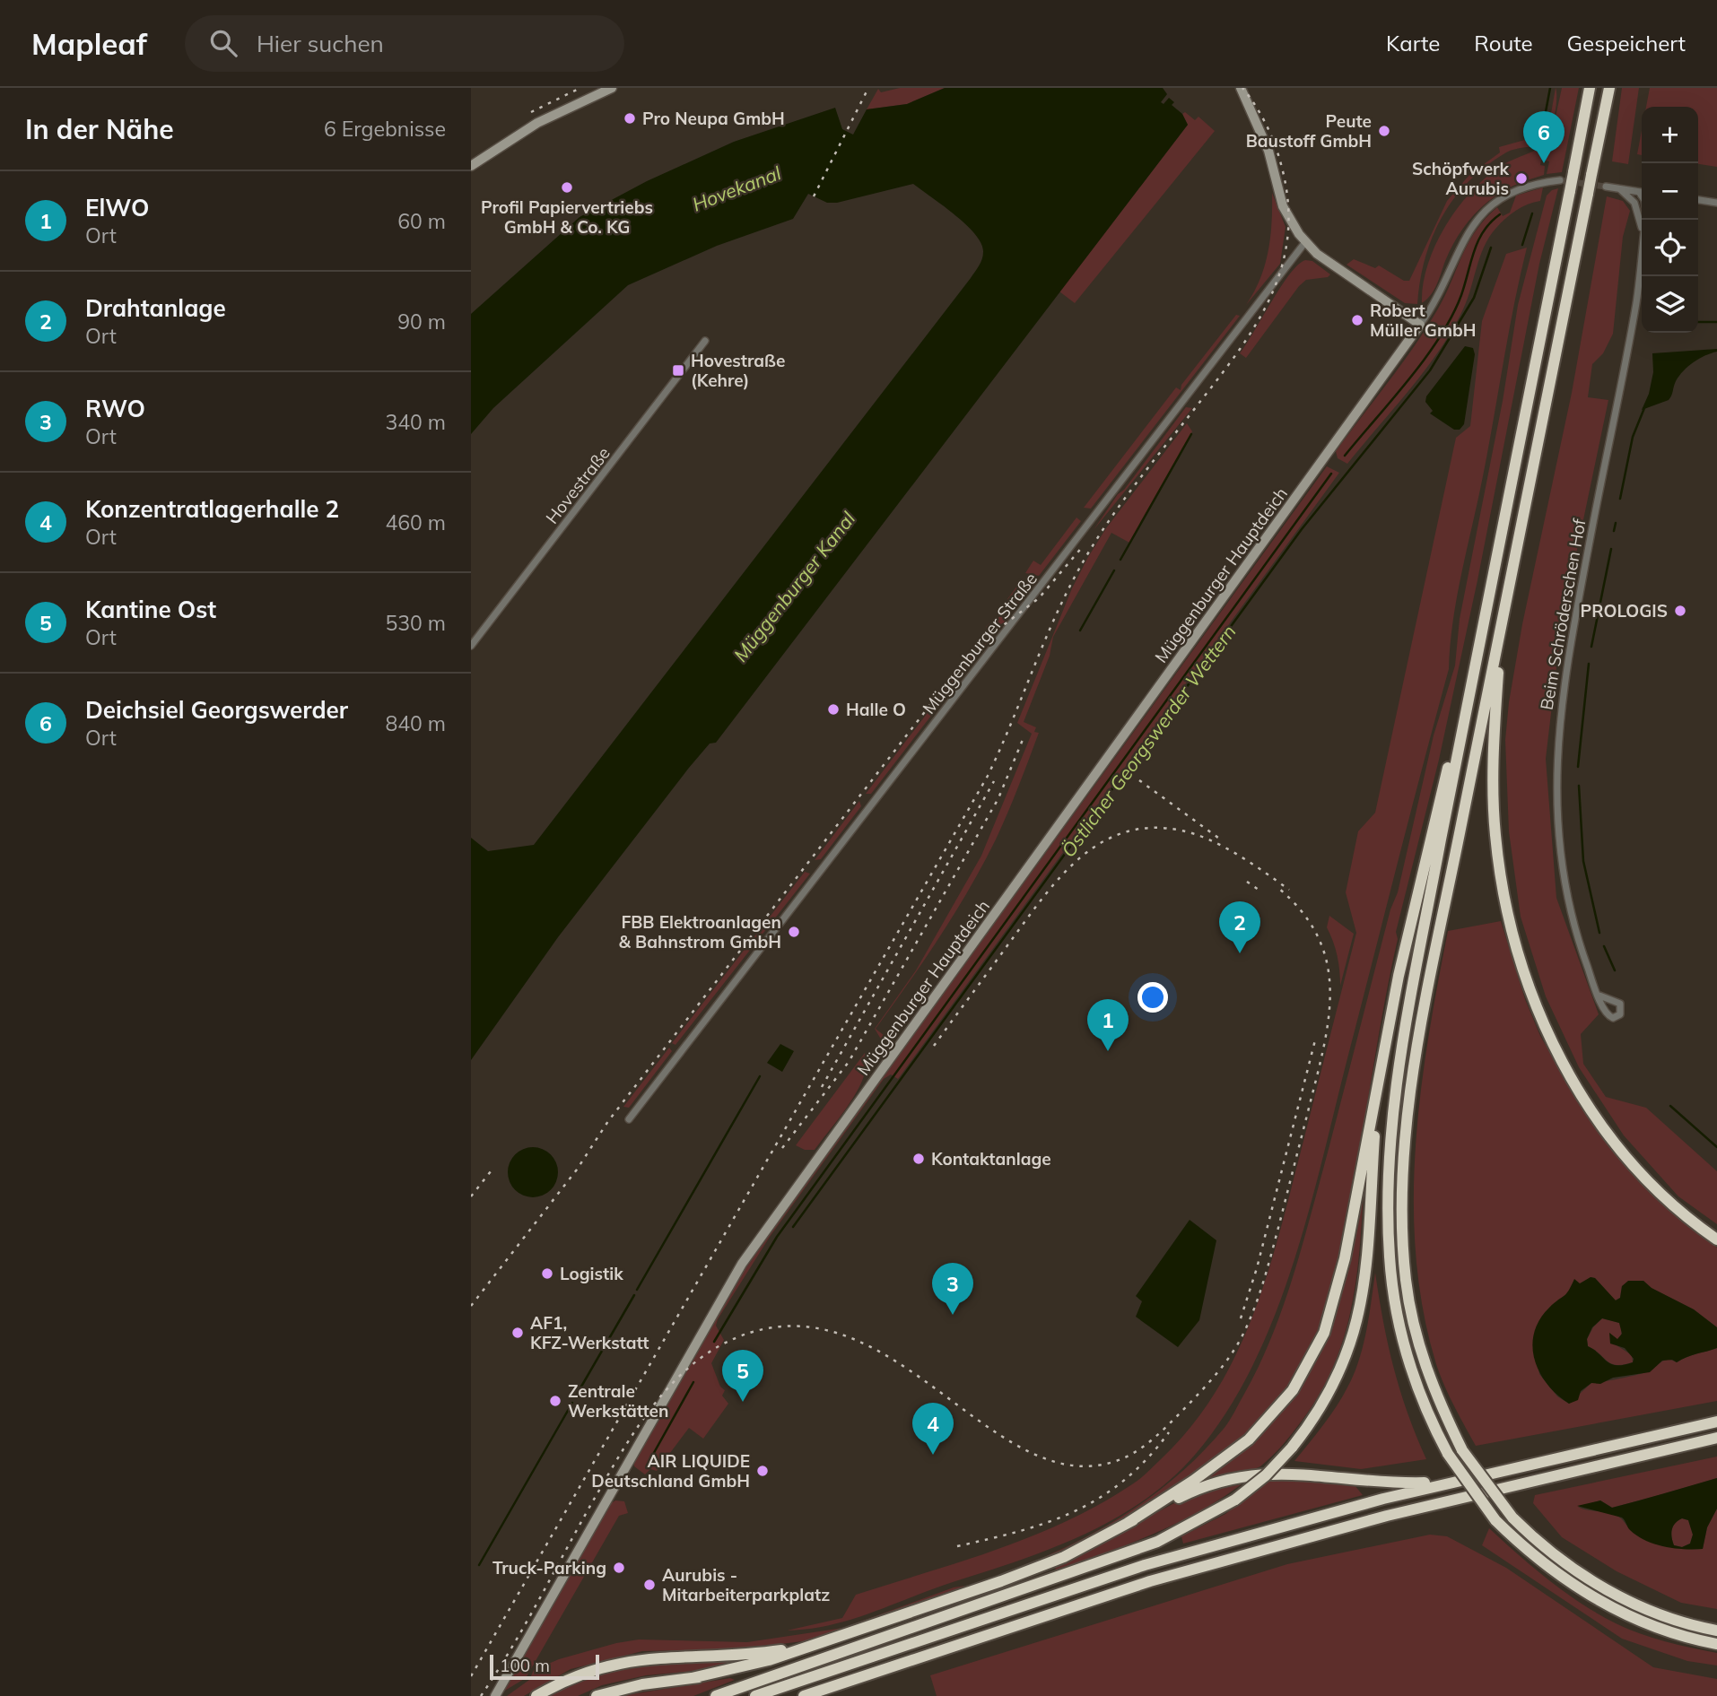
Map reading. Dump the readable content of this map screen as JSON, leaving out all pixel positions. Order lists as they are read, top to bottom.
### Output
{
  "streets": {
    "street": [
      "Hovestraße",
      "Müggenburger Hauptdeich",
      "Beim Schröderschen Hof",
      "Müggenburger Straße"
    ]
  },
  "water": ["Hovekanal", "Müggenburger Kanal", "Östlicher Georgswerder Wettern"],
  "places": {
    "other": [
      "Pro Neupa GmbH",
      "Peute Baustoff GmbH",
      "Schöpfwerk Aurubis",
      "Profil Papiervertriebs GmbH & Co. KG",
      "Robert Müller GmbH",
      "PROLOGIS",
      "Halle O",
      "FBB Elektroanlagen & Bahnstrom GmbH",
      "Kontaktanlage",
      "Logistik",
      "AF1, KFZ-Werkstatt",
      "Zentrale Werkstätten",
      "AIR LIQUIDE Deutschland GmbH",
      "Truck-Parking",
      "Aurubis - Mitarbeiterparkplatz"
    ],
    "transit": ["Hovestraße (Kehre)"]
  },
  "scale_bar": "100 m",
  "page": {
    "header": "Mapleaf",
    "search": "Hier suchen",
    "nav": ["Karte", "Route", "Gespeichert"],
    "heading": ["In der Nähe", "6 Ergebnisse"],
    "map_buttons": ["+", "−"],
    "pins": [
      "6",
      "2",
      "1",
      "3",
      "5",
      "4"
    ],
    "list": [
      {
        "mark": "1",
        "name": "ElWO",
        "note": "Ort",
        "value": "60 m"
      },
      {
        "mark": "2",
        "name": "Drahtanlage",
        "note": "Ort",
        "value": "90 m"
      },
      {
        "mark": "3",
        "name": "RWO",
        "note": "Ort",
        "value": "340 m"
      },
      {
        "mark": "4",
        "name": "Konzentratlagerhalle 2",
        "note": "Ort",
        "value": "460 m"
      },
      {
        "mark": "5",
        "name": "Kantine Ost",
        "note": "Ort",
        "value": "530 m"
      },
      {
        "mark": "6",
        "name": "Deichsiel Georgswerder",
        "note": "Ort",
        "value": "840 m"
      }
    ],
    "scale": "100 m"
  }
}
